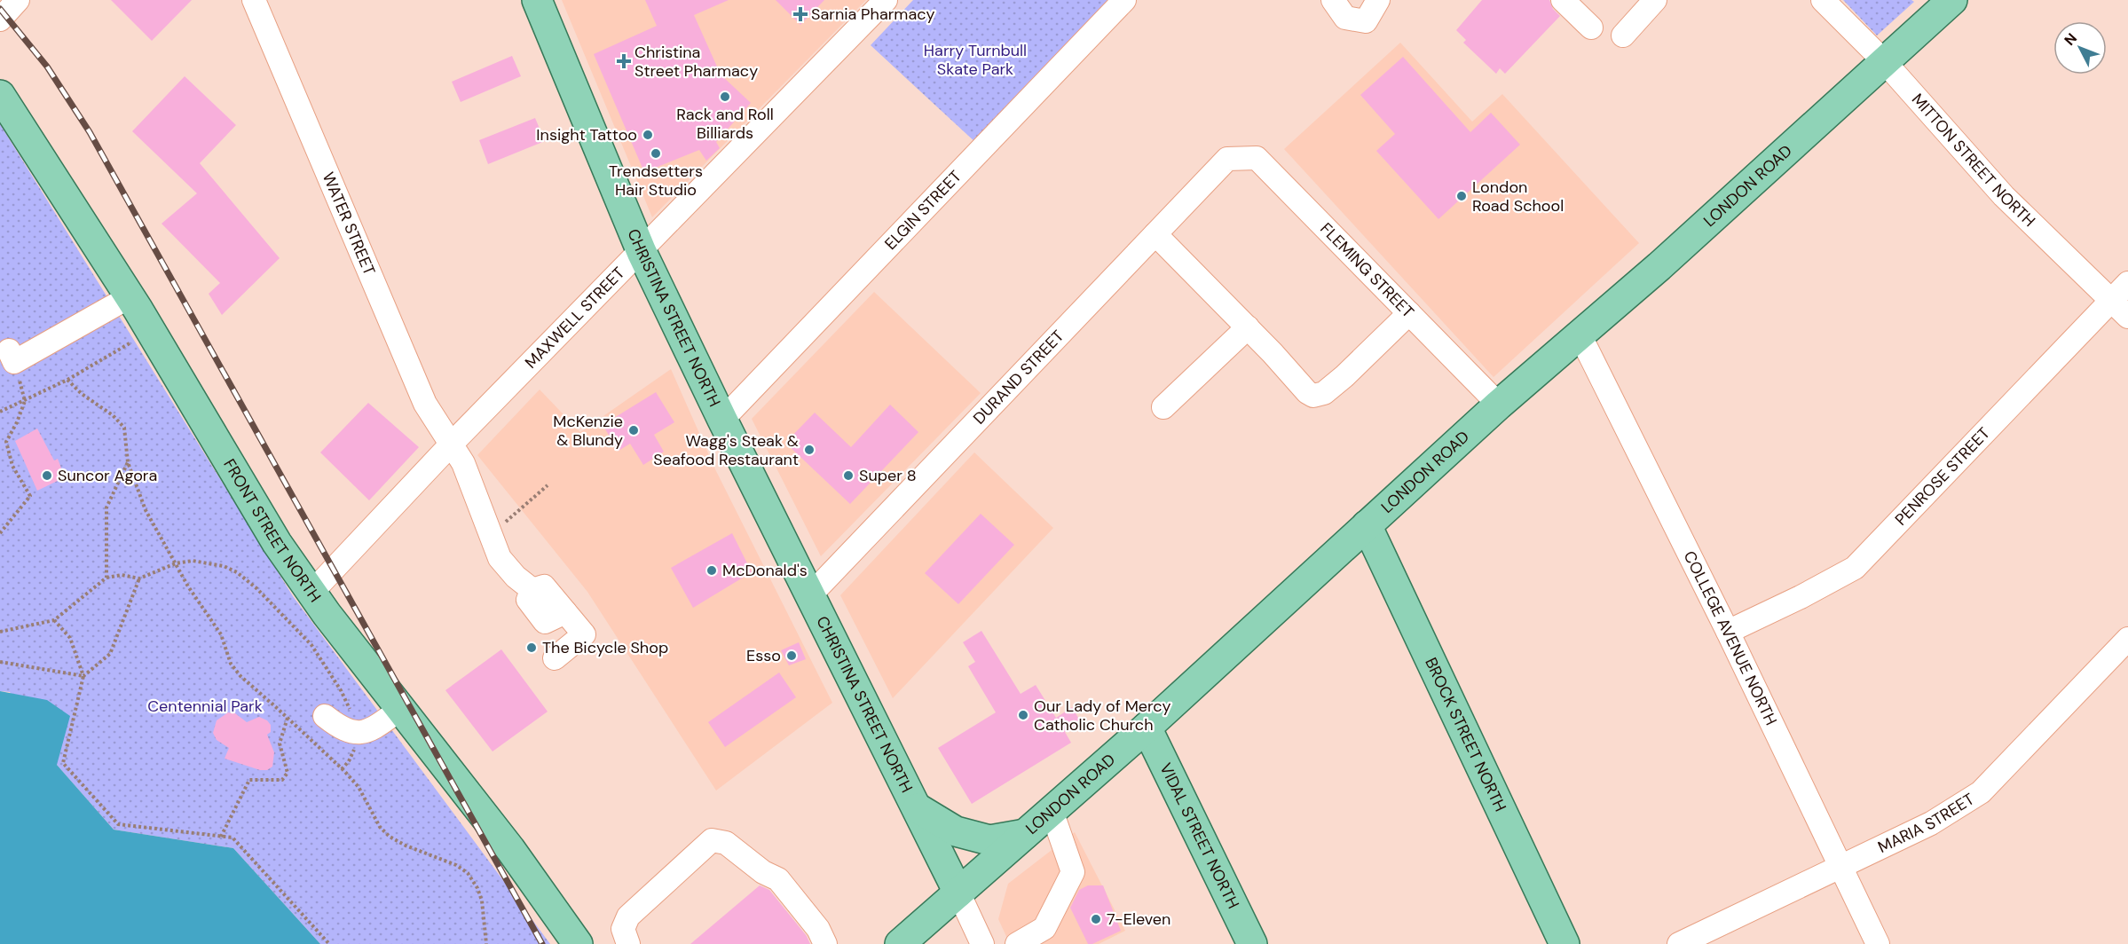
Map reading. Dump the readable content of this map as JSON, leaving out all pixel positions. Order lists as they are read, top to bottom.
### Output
{
  "streets": {
    "main road": [
      "LONDON ROAD",
      "CHRISTINA STREET NORTH",
      "FRONT STREET NORTH",
      "BROCK STREET NORTH",
      "VIDAL STREET NORTH"
    ],
    "street": [
      "MITTON STREET NORTH",
      "ELGIN STREET",
      "WATER STREET",
      "FLEMING STREET",
      "MAXWELL STREET",
      "DURAND STREET",
      "PENROSE STREET",
      "COLLEGE AVENUE NORTH",
      "MARIA STREET"
    ]
  },
  "crossings": [
    ["MITTON STREET NORTH", "LONDON ROAD"],
    ["MITTON STREET NORTH", "PENROSE STREET"],
    ["LONDON ROAD", "FLEMING STREET"],
    ["LONDON ROAD", "CHRISTINA STREET NORTH"],
    ["LONDON ROAD", "COLLEGE AVENUE NORTH"],
    ["LONDON ROAD", "BROCK STREET NORTH"],
    ["LONDON ROAD", "VIDAL STREET NORTH"],
    ["ELGIN STREET", "CHRISTINA STREET NORTH"],
    ["WATER STREET", "MAXWELL STREET"],
    ["FLEMING STREET", "DURAND STREET"],
    ["CHRISTINA STREET NORTH", "MAXWELL STREET"],
    ["CHRISTINA STREET NORTH", "DURAND STREET"],
    ["MAXWELL STREET", "FRONT STREET NORTH"],
    ["PENROSE STREET", "COLLEGE AVENUE NORTH"],
    ["COLLEGE AVENUE NORTH", "MARIA STREET"]
  ],
  "parks": ["Harry Turnbull Skate Park", "Centennial Park"],
  "places": {
    "health": ["Sarnia Pharmacy", "Christina Street Pharmacy"],
    "other": [
      "Rack and Roll Billiards",
      "Insight Tattoo",
      "Trendsetters Hair Studio",
      "London Road School",
      "McKenzie & Blundy",
      "Wagg's Steak & Seafood Restaurant",
      "Suncor Agora",
      "Super 8",
      "McDonald's",
      "The Bicycle Shop",
      "Esso",
      "Our Lady of Mercy Catholic Church",
      "7-Eleven"
    ]
  },
  "north": "top left"
}
